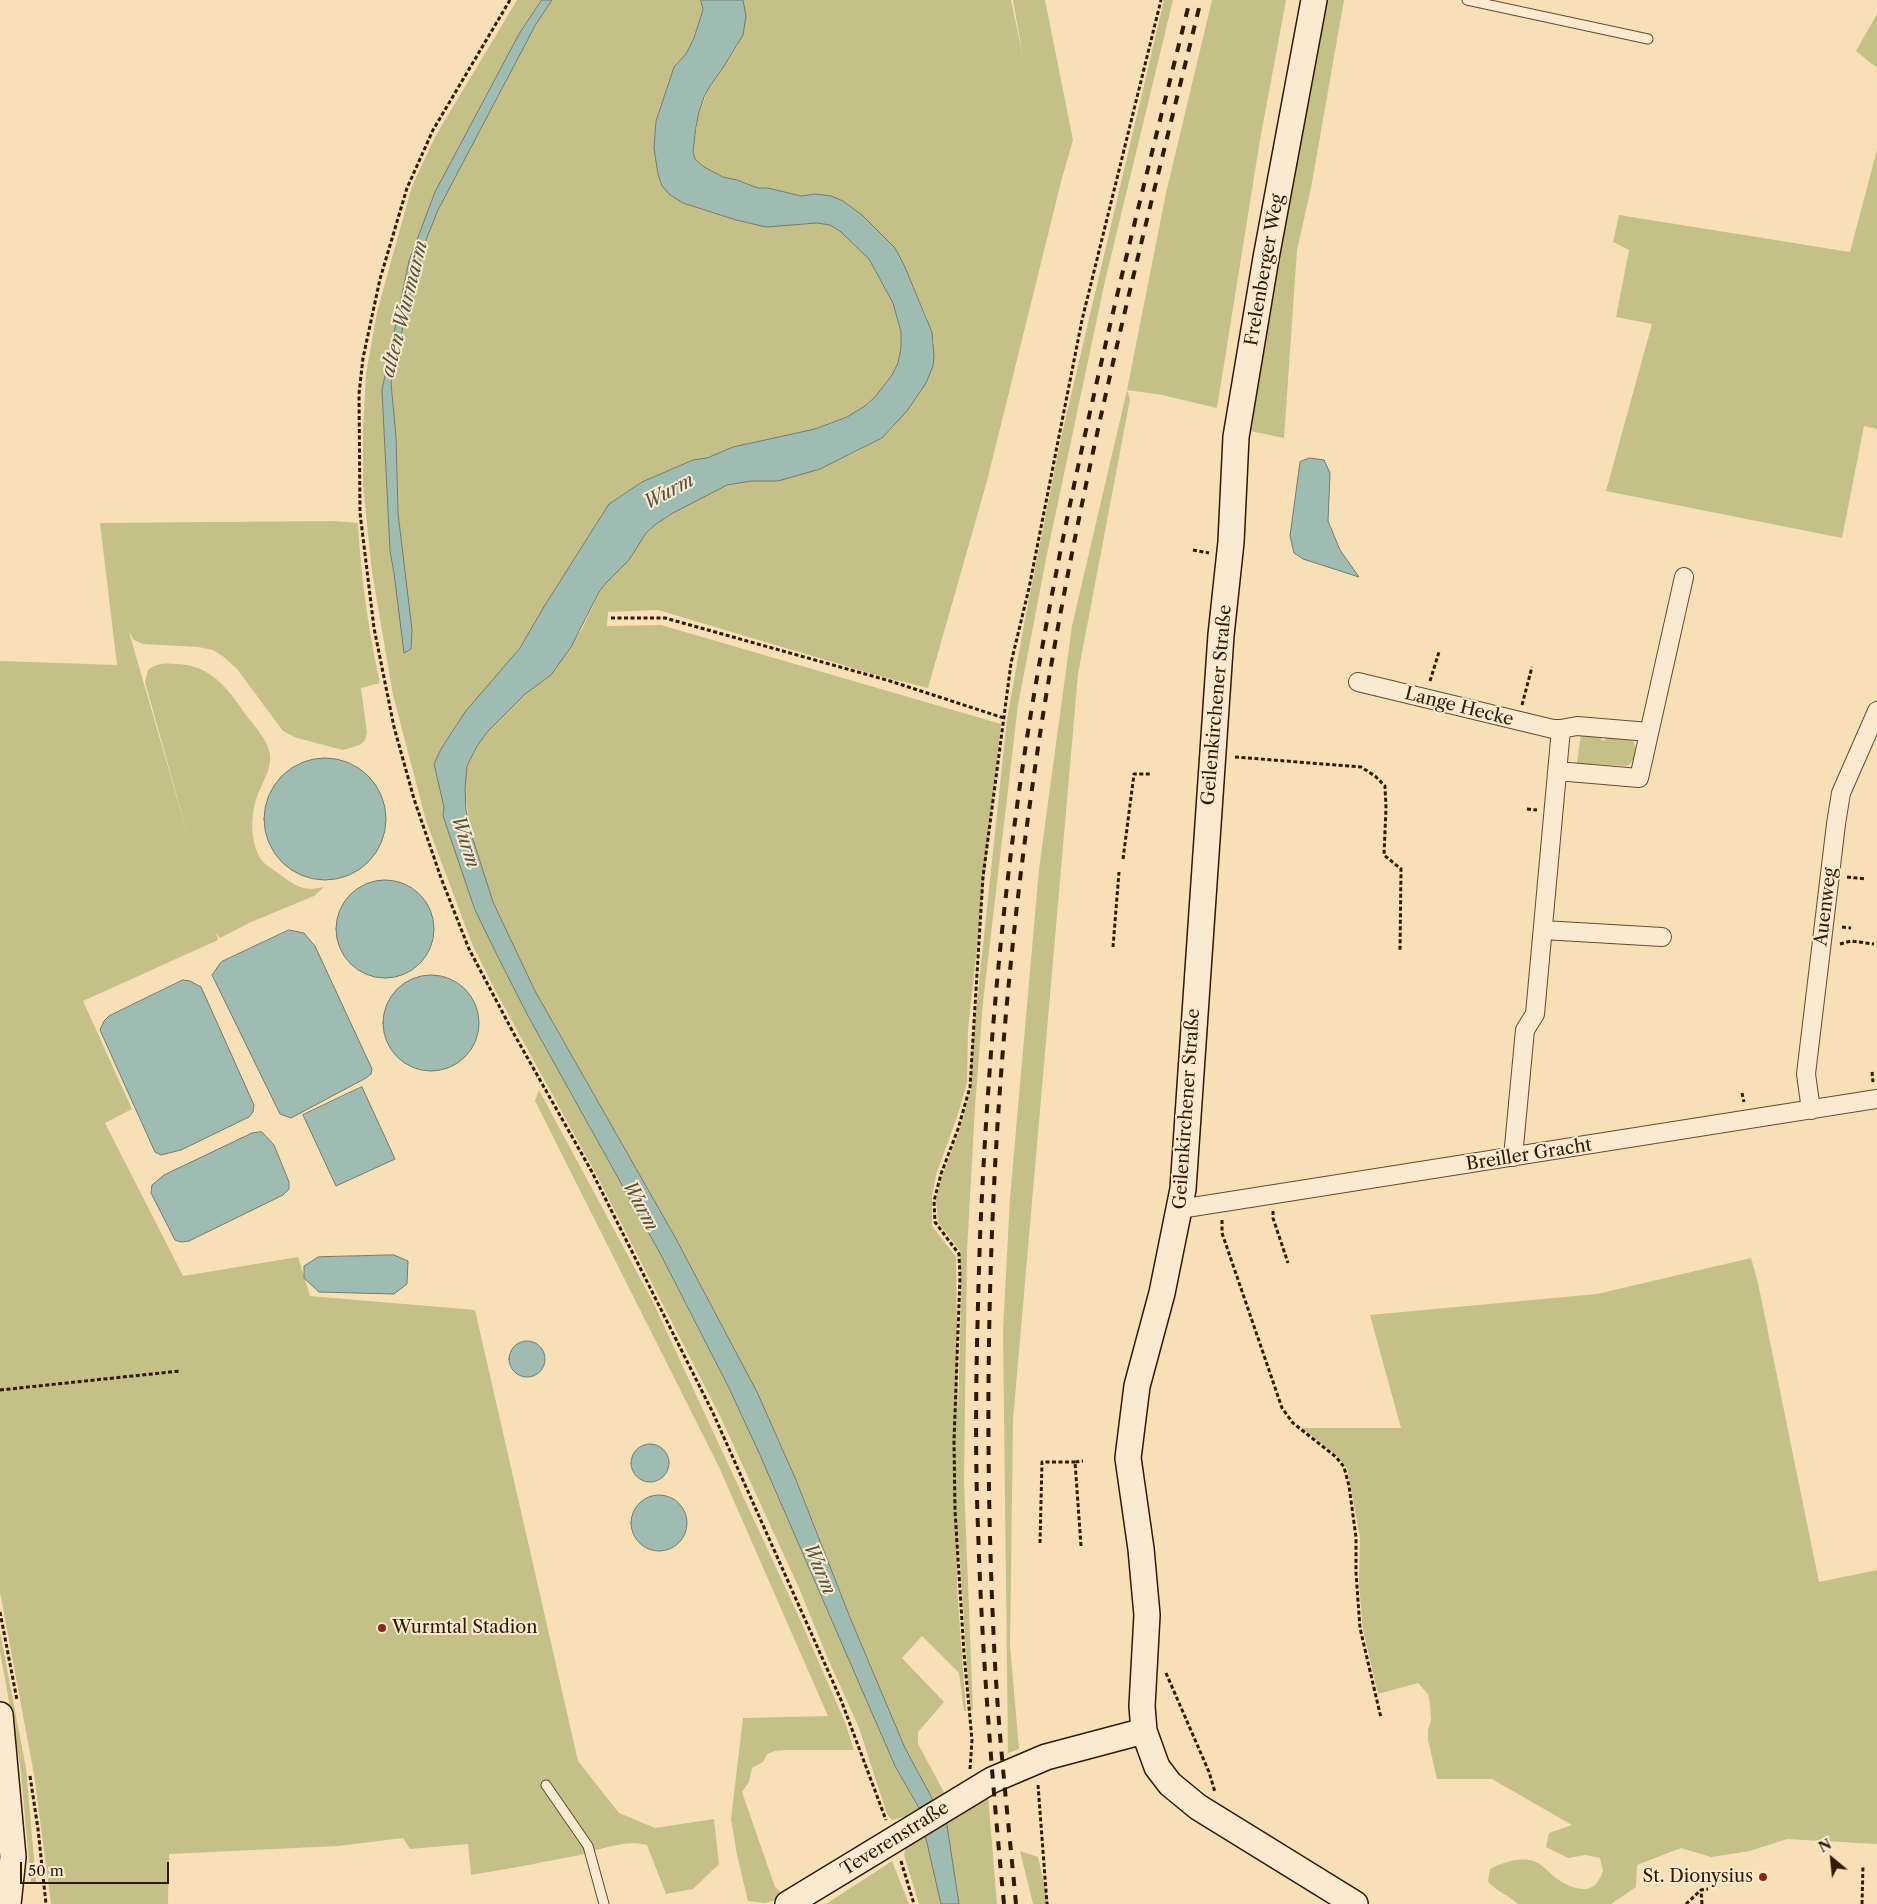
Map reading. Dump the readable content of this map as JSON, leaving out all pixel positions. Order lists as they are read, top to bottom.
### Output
{
  "streets": {
    "main road": ["Frelenberger Weg", "Geilenkirchener Straße", "Teverenstraße"],
    "street": ["Lange Hecke", "Auenweg", "Breiller Gracht"]
  },
  "crossings": [
    ["Frelenberger Weg", "Geilenkirchener Straße"],
    ["Geilenkirchener Straße", "Breiller Gracht"],
    ["Auenweg", "Breiller Gracht"]
  ],
  "water": ["alten Wurmarm", "Wurm"],
  "places": ["Wurmtal Stadion", "St. Dionysius"],
  "scale_bar": "50 m",
  "north": "top left"
}
